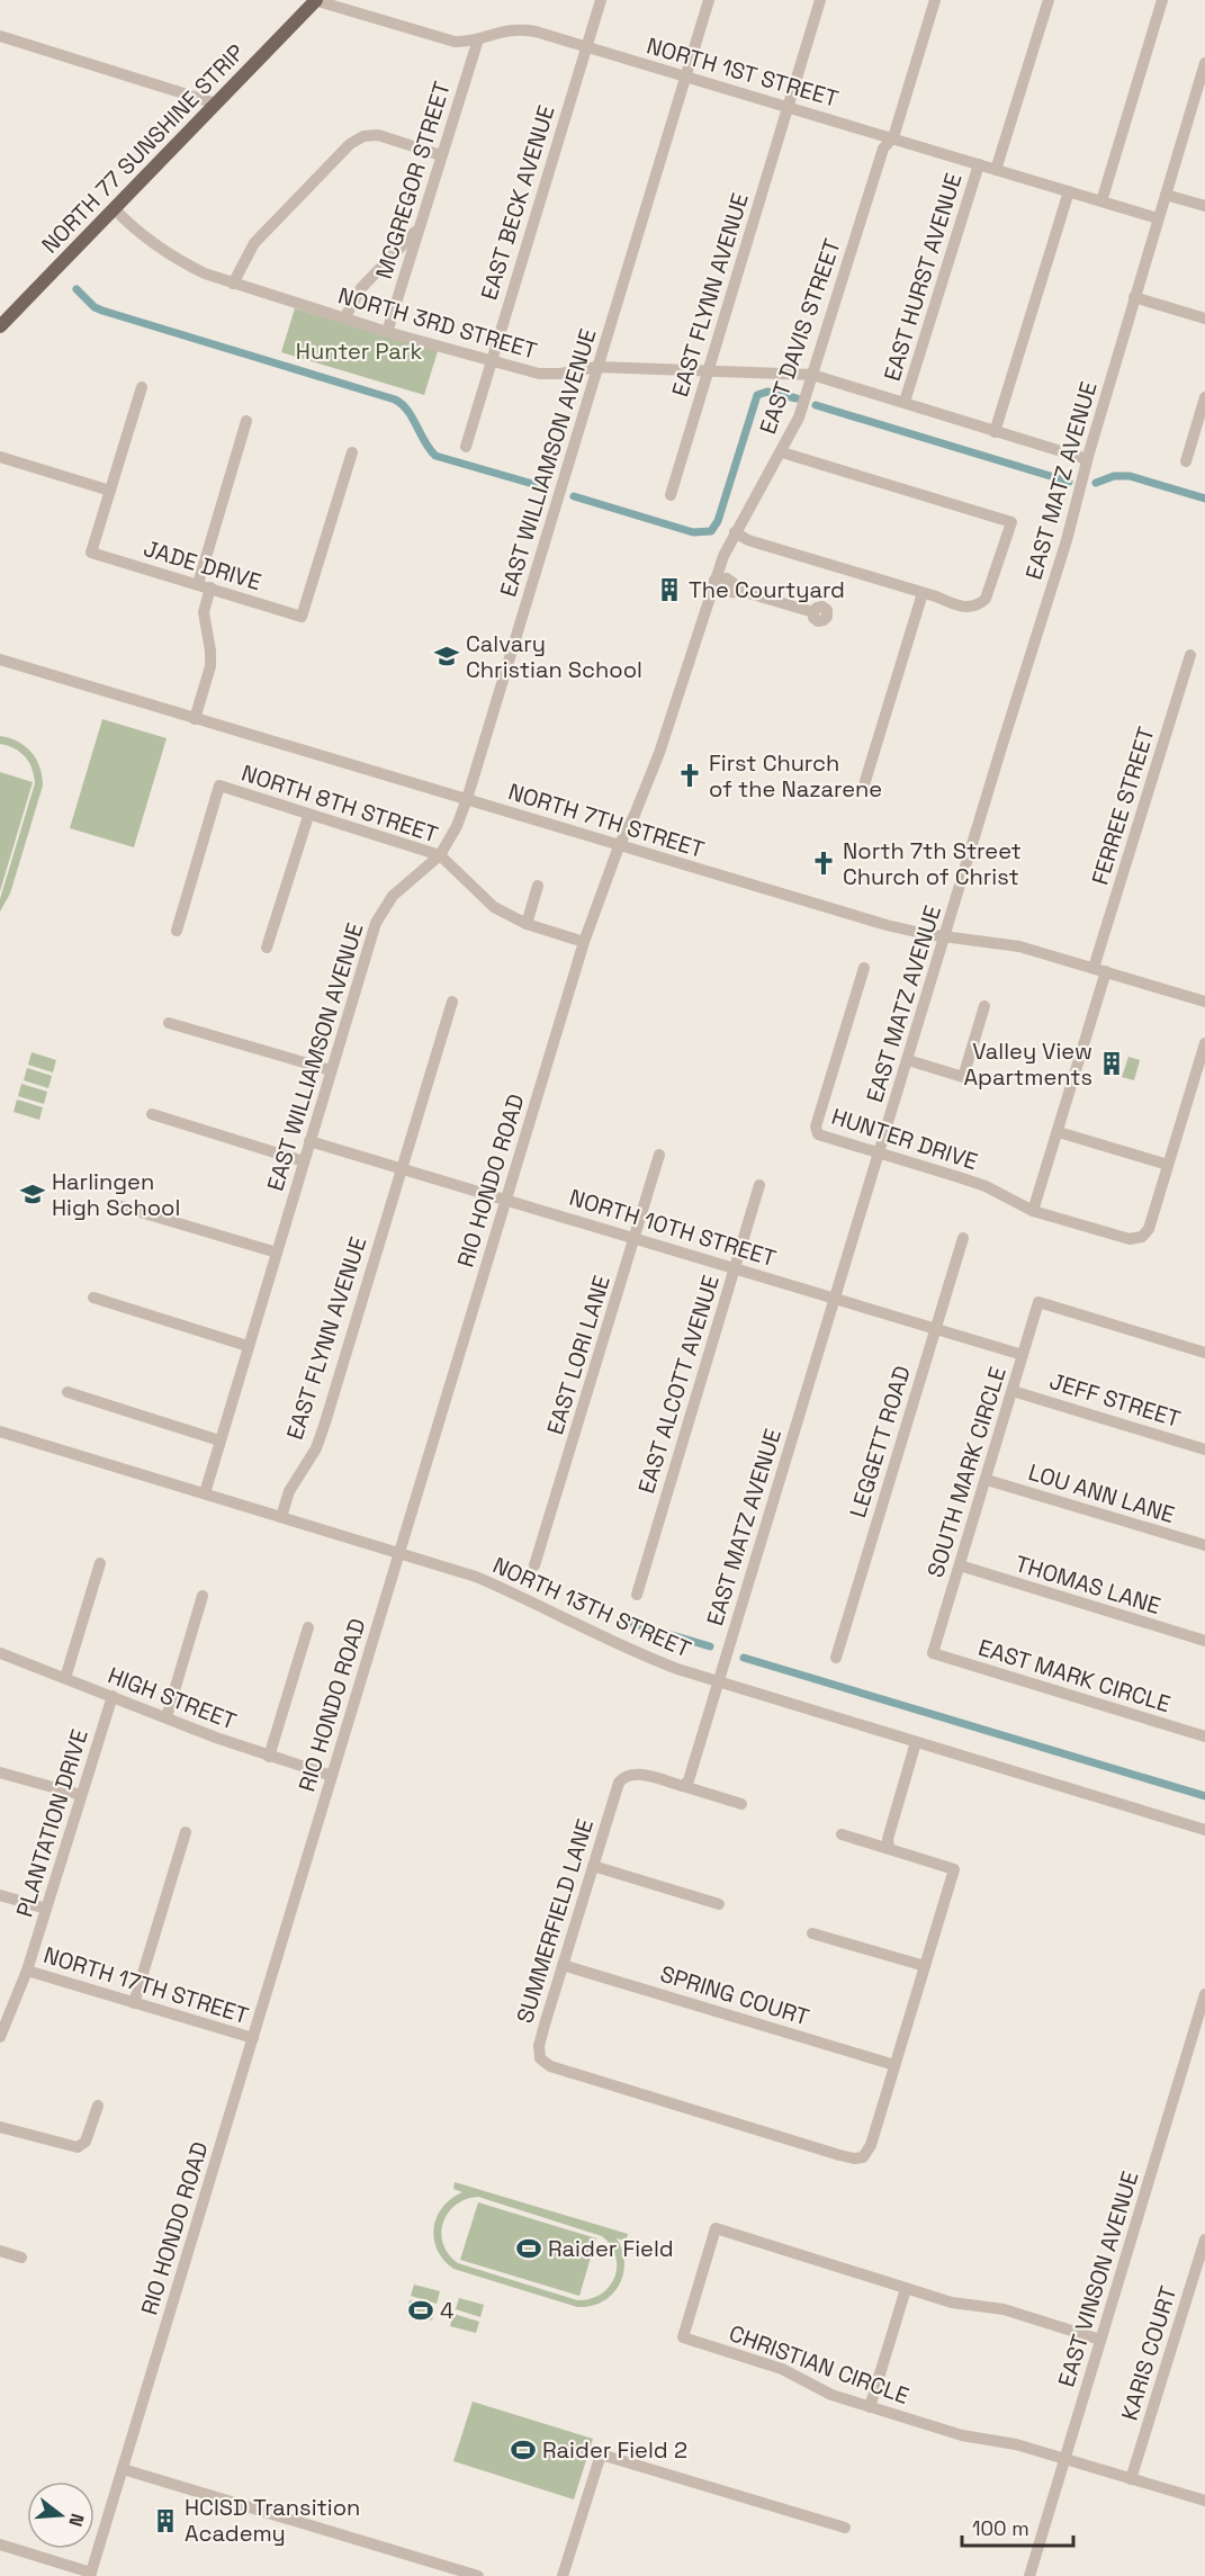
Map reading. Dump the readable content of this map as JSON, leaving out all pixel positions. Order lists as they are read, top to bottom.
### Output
{
  "streets": {
    "main road": ["NORTH 77 SUNSHINE STRIP"],
    "street": [
      "NORTH 1ST STREET",
      "MCGREGOR STREET",
      "EAST BECK AVENUE",
      "EAST HURST AVENUE",
      "EAST FLYNN AVENUE",
      "NORTH 3RD STREET",
      "EAST DAVIS STREET",
      "EAST WILLIAMSON AVENUE",
      "EAST MATZ AVENUE",
      "JADE DRIVE",
      "NORTH 8TH STREET",
      "FERREE STREET",
      "NORTH 7TH STREET",
      "HUNTER DRIVE",
      "RIO HONDO ROAD",
      "NORTH 10TH STREET",
      "EAST LORI LANE",
      "EAST ALCOTT AVENUE",
      "JEFF STREET",
      "LEGGETT ROAD",
      "SOUTH MARK CIRCLE",
      "LOU ANN LANE",
      "THOMAS LANE",
      "NORTH 13TH STREET",
      "EAST MARK CIRCLE",
      "HIGH STREET",
      "PLANTATION DRIVE",
      "SUMMERFIELD LANE",
      "NORTH 17TH STREET",
      "SPRING COURT",
      "EAST VINSON AVENUE",
      "KARIS COURT",
      "CHRISTIAN CIRCLE"
    ]
  },
  "crossings": [
    ["NORTH 1ST STREET", "NORTH 77 SUNSHINE STRIP"],
    ["NORTH 1ST STREET", "MCGREGOR STREET"],
    ["NORTH 1ST STREET", "EAST BECK AVENUE"],
    ["NORTH 1ST STREET", "EAST HURST AVENUE"],
    ["NORTH 1ST STREET", "EAST FLYNN AVENUE"],
    ["NORTH 1ST STREET", "EAST DAVIS STREET"],
    ["NORTH 1ST STREET", "EAST WILLIAMSON AVENUE"],
    ["NORTH 1ST STREET", "EAST MATZ AVENUE"],
    ["NORTH 77 SUNSHINE STRIP", "NORTH 3RD STREET"],
    ["MCGREGOR STREET", "NORTH 3RD STREET"],
    ["EAST BECK AVENUE", "NORTH 3RD STREET"],
    ["EAST HURST AVENUE", "NORTH 3RD STREET"],
    ["EAST FLYNN AVENUE", "NORTH 3RD STREET"],
    ["EAST FLYNN AVENUE", "NORTH 10TH STREET"],
    ["EAST FLYNN AVENUE", "NORTH 13TH STREET"],
    ["NORTH 3RD STREET", "EAST DAVIS STREET"],
    ["NORTH 3RD STREET", "EAST WILLIAMSON AVENUE"],
    ["NORTH 3RD STREET", "EAST MATZ AVENUE"],
    ["EAST DAVIS STREET", "NORTH 7TH STREET"],
    ["EAST DAVIS STREET", "RIO HONDO ROAD"],
    ["EAST WILLIAMSON AVENUE", "NORTH 8TH STREET"],
    ["EAST WILLIAMSON AVENUE", "NORTH 7TH STREET"],
    ["EAST WILLIAMSON AVENUE", "NORTH 10TH STREET"],
    ["EAST WILLIAMSON AVENUE", "NORTH 13TH STREET"],
    ["EAST MATZ AVENUE", "NORTH 7TH STREET"],
    ["EAST MATZ AVENUE", "HUNTER DRIVE"],
    ["EAST MATZ AVENUE", "NORTH 10TH STREET"],
    ["EAST MATZ AVENUE", "NORTH 13TH STREET"],
    ["NORTH 8TH STREET", "RIO HONDO ROAD"],
    ["FERREE STREET", "NORTH 7TH STREET"],
    ["FERREE STREET", "HUNTER DRIVE"],
    ["NORTH 7TH STREET", "RIO HONDO ROAD"],
    ["RIO HONDO ROAD", "NORTH 10TH STREET"],
    ["RIO HONDO ROAD", "NORTH 13TH STREET"],
    ["RIO HONDO ROAD", "HIGH STREET"],
    ["RIO HONDO ROAD", "NORTH 17TH STREET"],
    ["NORTH 10TH STREET", "EAST LORI LANE"],
    ["NORTH 10TH STREET", "EAST ALCOTT AVENUE"],
    ["NORTH 10TH STREET", "LEGGETT ROAD"],
    ["NORTH 10TH STREET", "SOUTH MARK CIRCLE"],
    ["JEFF STREET", "SOUTH MARK CIRCLE"],
    ["SOUTH MARK CIRCLE", "LOU ANN LANE"],
    ["SOUTH MARK CIRCLE", "THOMAS LANE"],
    ["SOUTH MARK CIRCLE", "EAST MARK CIRCLE"],
    ["HIGH STREET", "PLANTATION DRIVE"],
    ["PLANTATION DRIVE", "NORTH 17TH STREET"],
    ["SUMMERFIELD LANE", "SPRING COURT"],
    ["EAST VINSON AVENUE", "CHRISTIAN CIRCLE"],
    ["KARIS COURT", "CHRISTIAN CIRCLE"]
  ],
  "parks": ["Hunter Park"],
  "places": {
    "building": ["The Courtyard", "Valley View Apartments", "HCISD Transition Academy"],
    "school or university": ["Calvary Christian School", "Harlingen High School"],
    "church": ["First Church of the Nazarene", "North 7th Street Church of Christ"],
    "sports": ["Raider Field", "4", "Raider Field 2"]
  },
  "scale_bar": "100 m",
  "north": "right"
}
